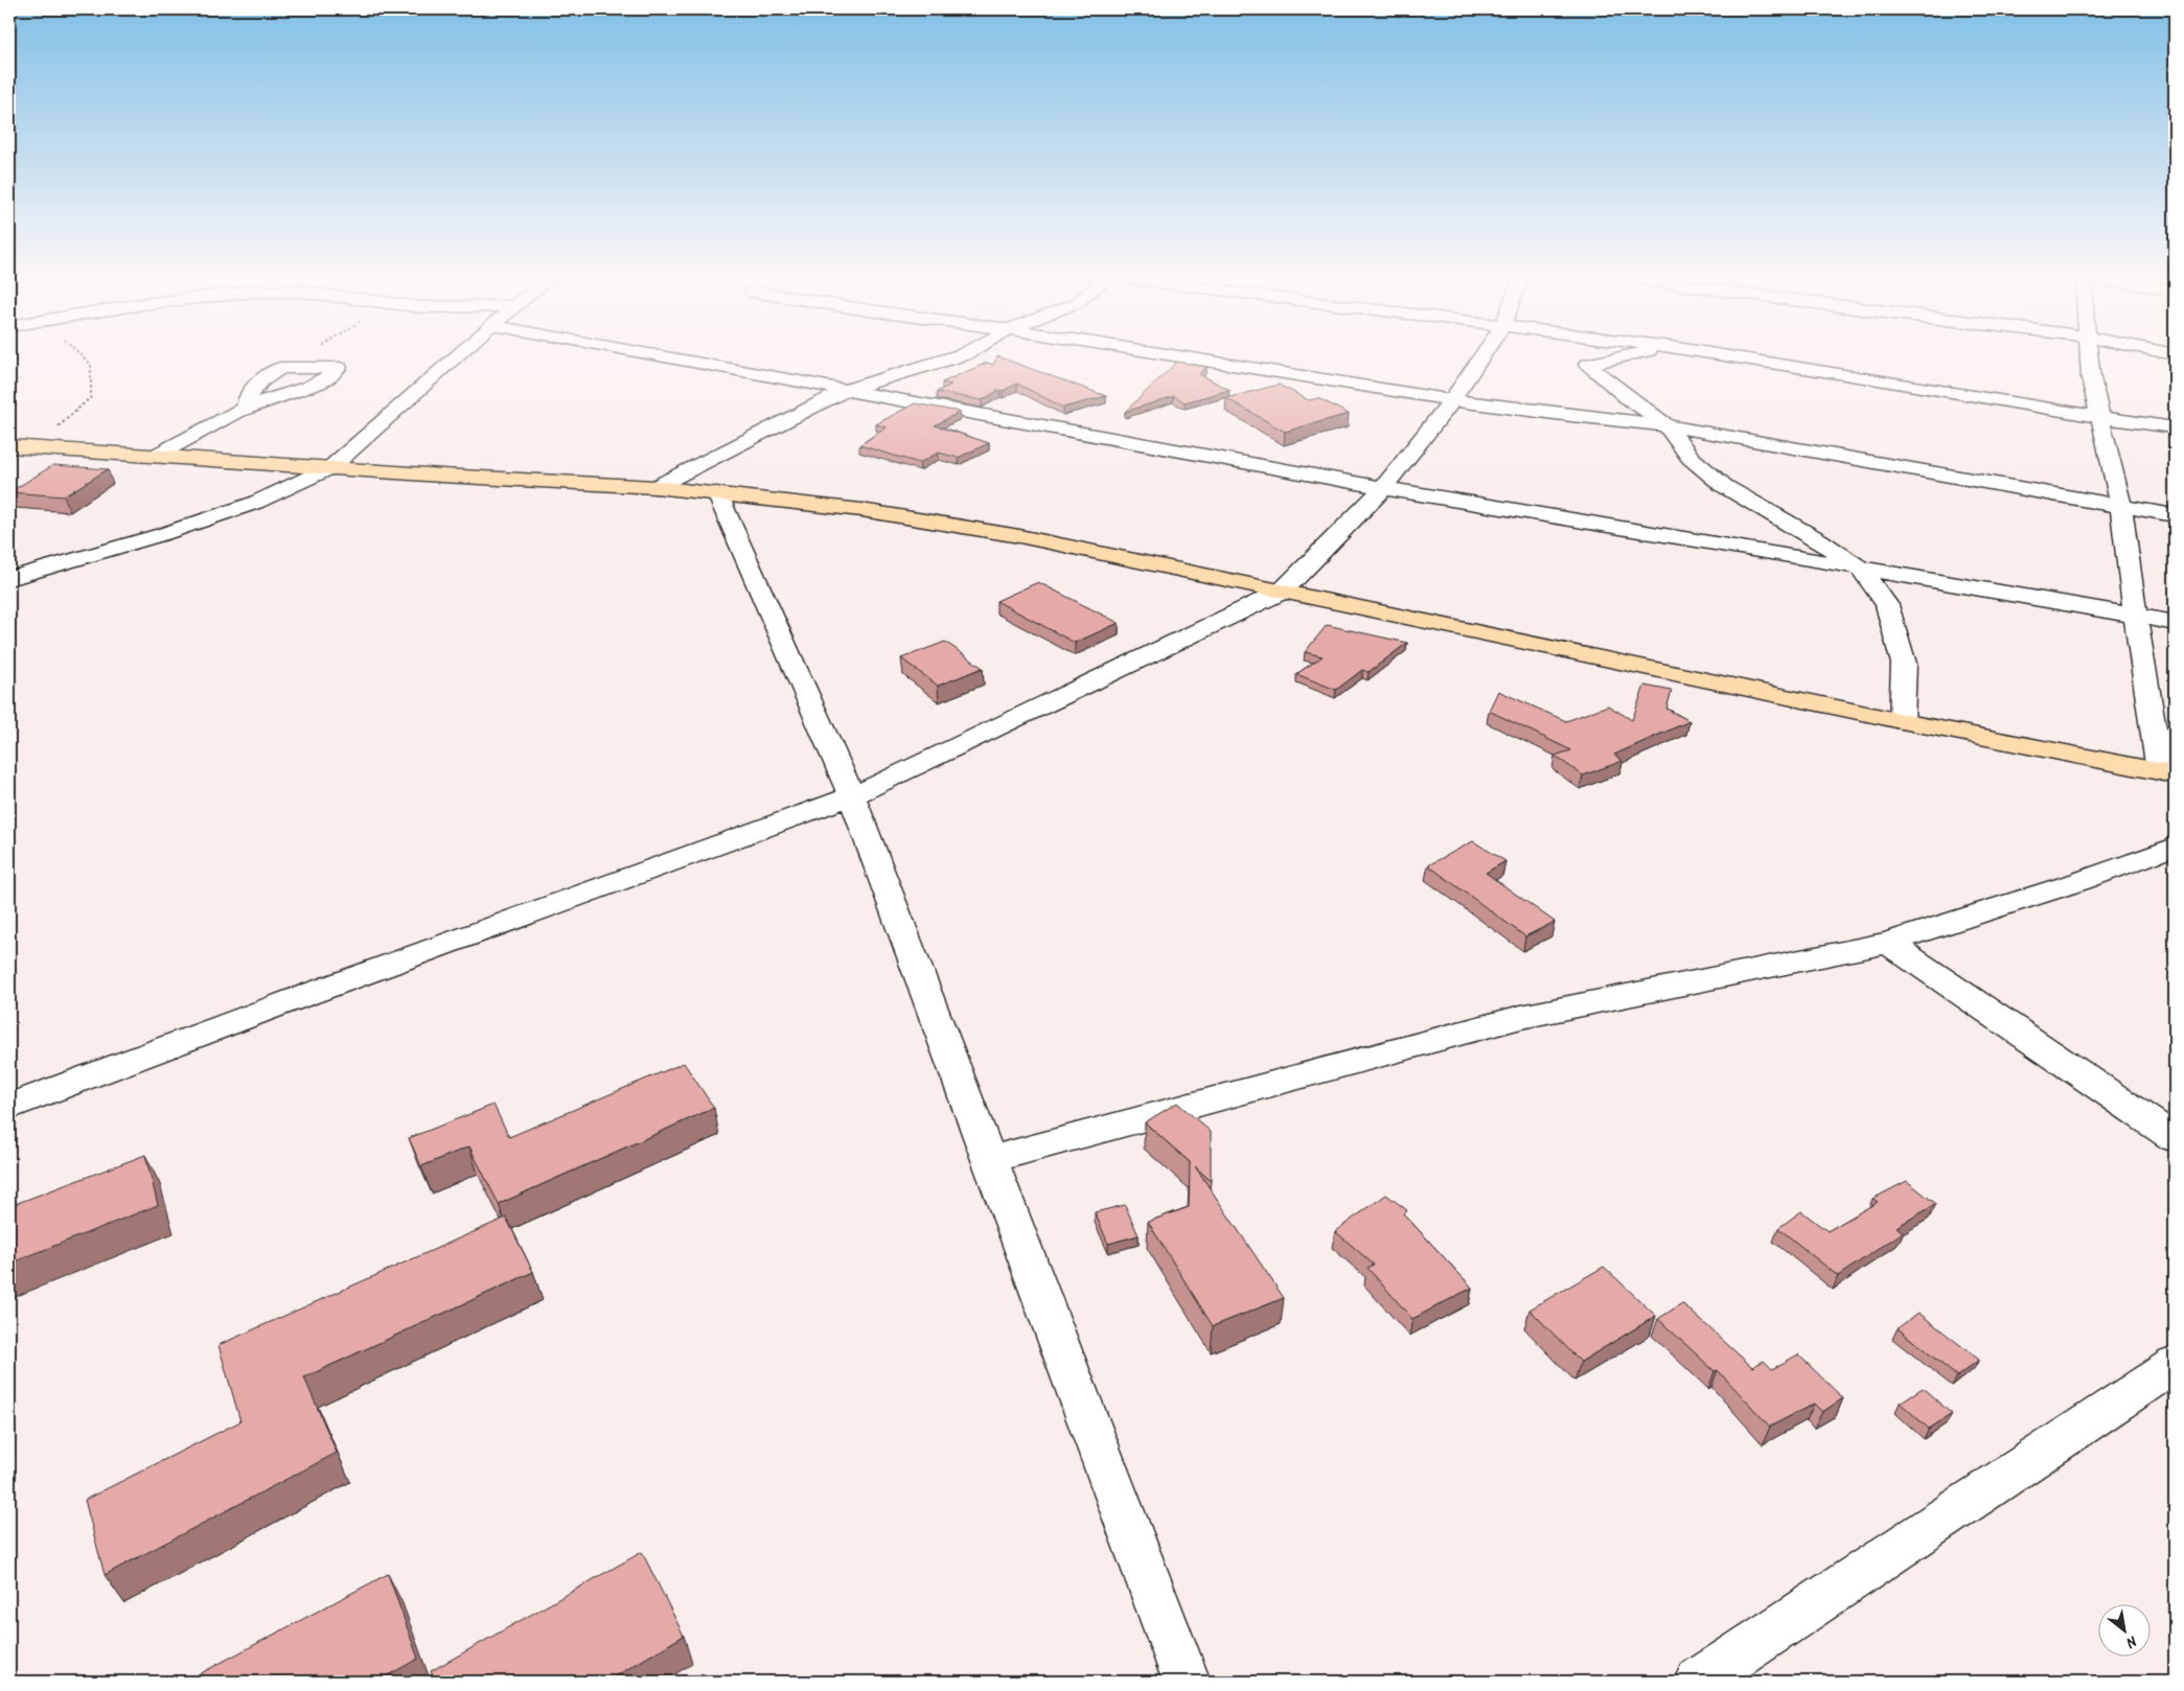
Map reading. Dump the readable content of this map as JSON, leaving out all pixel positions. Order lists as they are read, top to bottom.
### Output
{
  "north": "bottom right"
}
